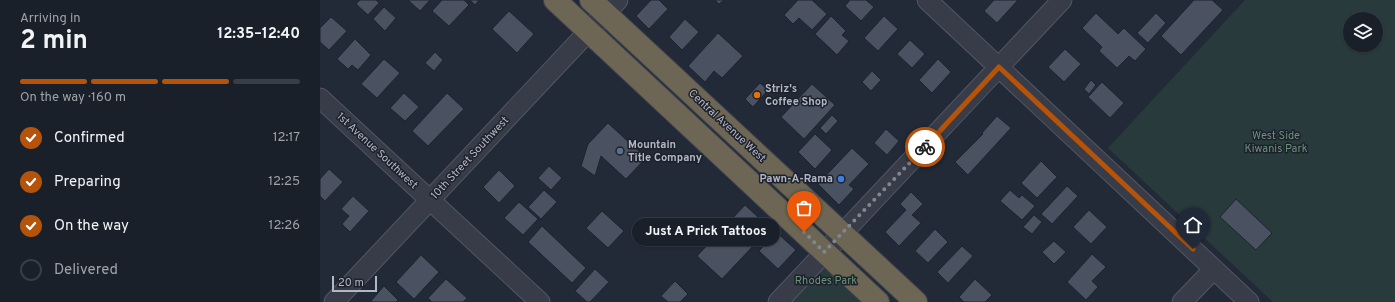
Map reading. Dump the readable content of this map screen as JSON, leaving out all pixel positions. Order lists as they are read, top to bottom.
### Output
{
  "streets": {
    "highway": ["Central Avenue West"],
    "street": ["1st Avenue Southwest", "10th Street Southwest"]
  },
  "crossings": [
    ["Central Avenue West", "10th Street Southwest"],
    ["1st Avenue Southwest", "10th Street Southwest"]
  ],
  "parks": ["West Side Kiwanis Park", "Rhodes Park"],
  "places": [
    "Striz's Coffee Shop",
    "Mountain Title Company",
    "Pawn-A-Rama",
    "Just A Prick Tattoos"
  ],
  "scale_bar": "20 m",
  "page": {
    "heading": ["2 min", "Arriving in", "12:35–12:40"],
    "bar": "On the way · 160 m",
    "list": [
      ["Confirmed", "12:17"],
      ["Preparing", "12:25"],
      ["On the way", "12:26"],
      "Delivered"
    ],
    "bubble": "Just A Prick Tattoos",
    "scale": "20 m"
  }
}
